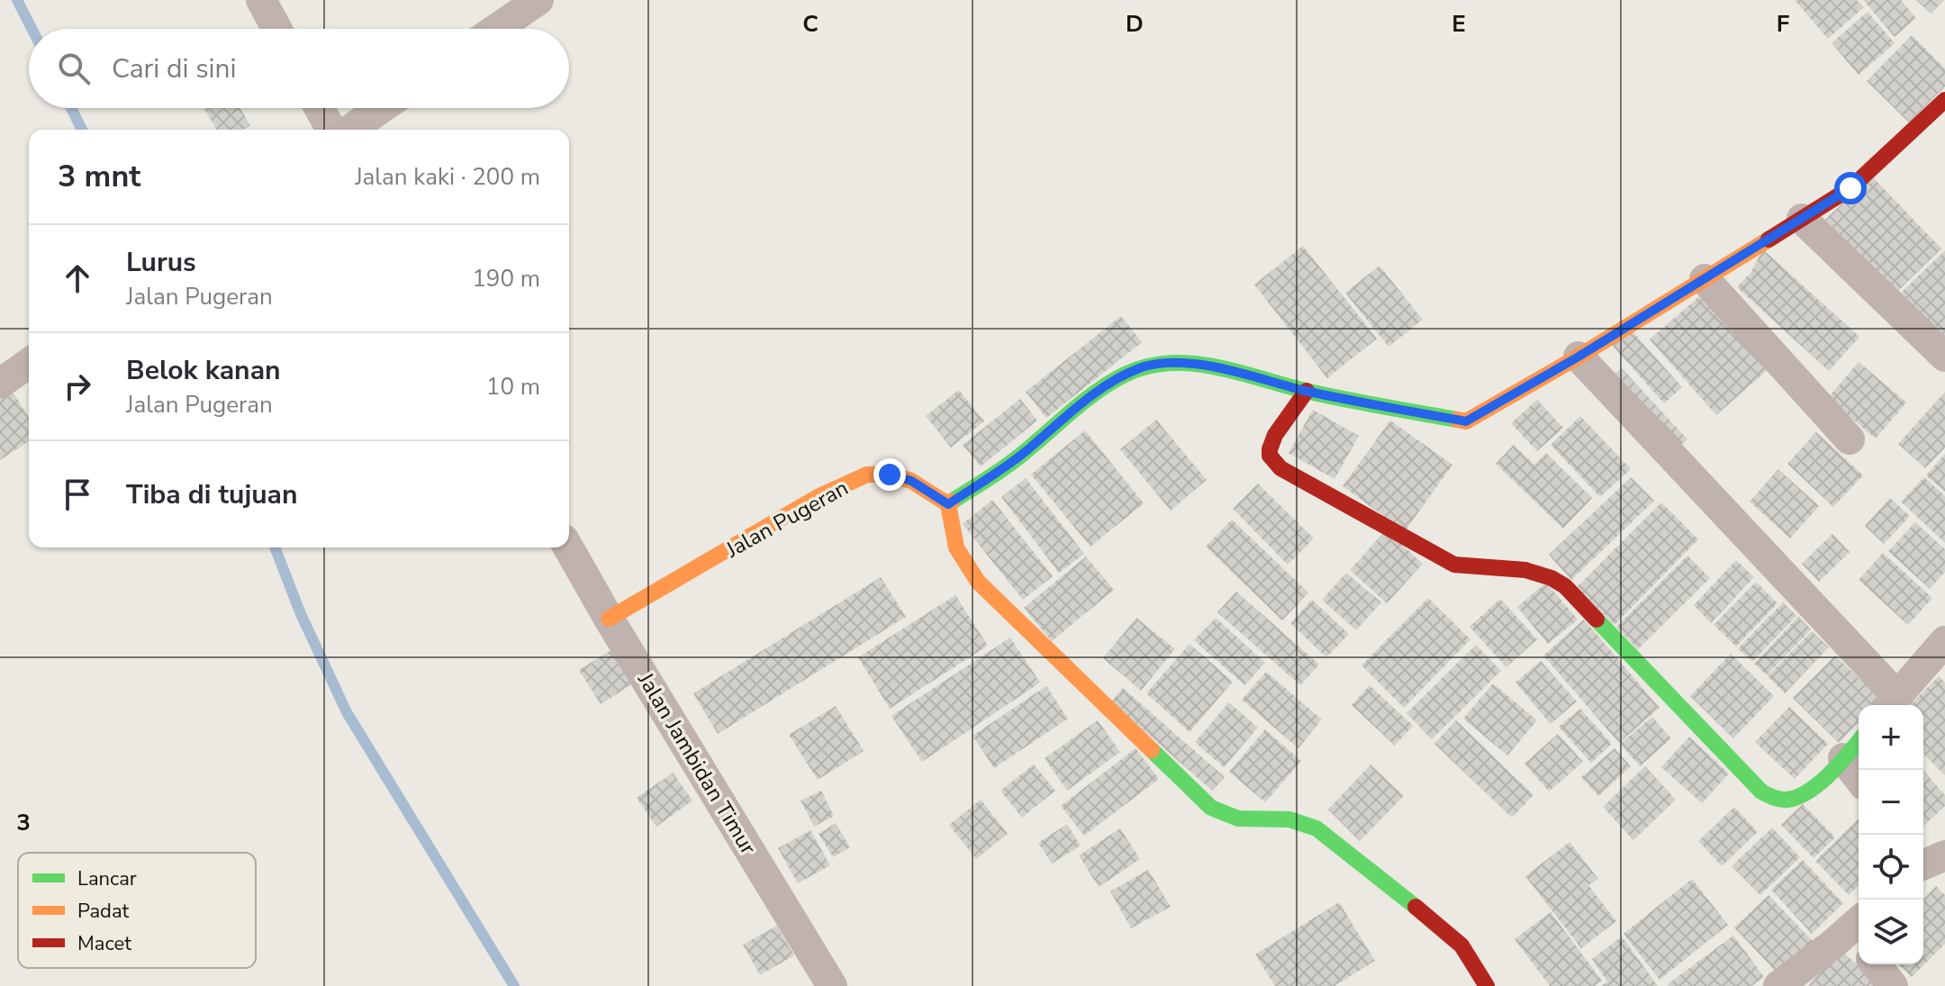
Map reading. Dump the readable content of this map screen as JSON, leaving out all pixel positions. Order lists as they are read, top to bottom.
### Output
{
  "streets": {
    "street": ["Jalan Pugeran", "Jalan Jambidan Timur"]
  },
  "crossings": [
    ["Jalan Pugeran", "Jalan Jambidan Timur"]
  ],
  "legend": ["Lancar", "Padat", "Macet"],
  "page": {
    "search": "Cari di sini",
    "heading": ["3 mnt", "Jalan kaki · 200 m"],
    "list": [
      ["Lurus", "Jalan Pugeran", "190 m"],
      ["Belok kanan", "Jalan Pugeran", "10 m"],
      "Tiba di tujuan"
    ],
    "map_buttons": ["+", "−"]
  },
  "grid": {
    "columns": [
      "C",
      "D",
      "E",
      "F"
    ],
    "rows": ["3"]
  }
}
